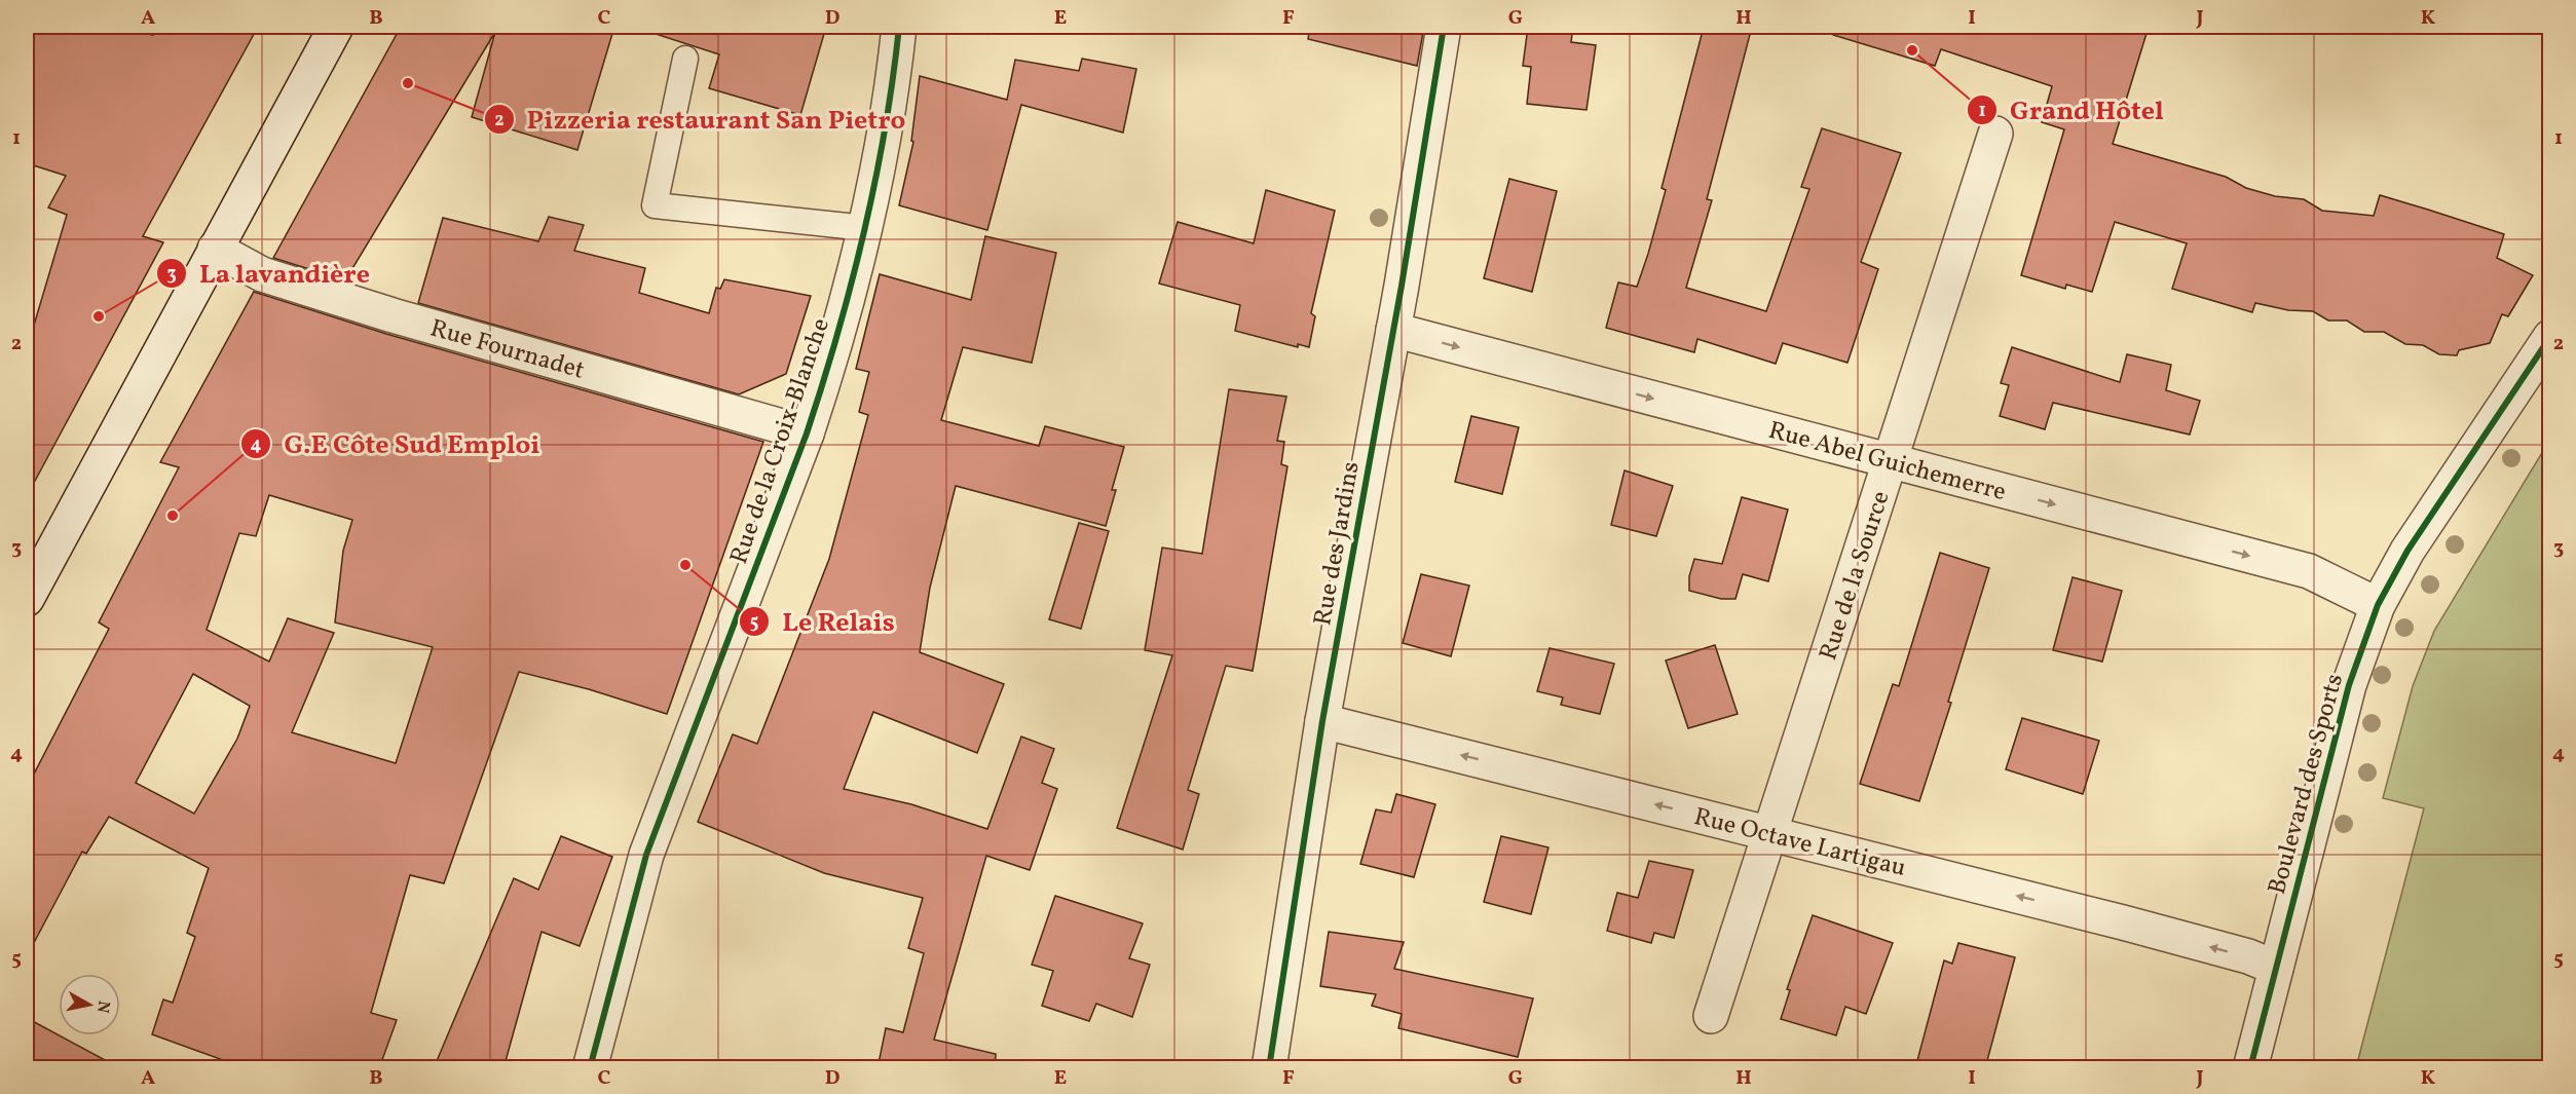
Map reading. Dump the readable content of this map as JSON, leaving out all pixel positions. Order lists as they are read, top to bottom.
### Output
{
  "streets": {
    "street": [
      "Rue Fournadet",
      "Rue de la Croix-Blanche",
      "Rue Abel Guichemerre",
      "Rue des Jardins",
      "Rue de la Source",
      "Boulevard des Sports",
      "Rue Octave Lartigau"
    ]
  },
  "crossings": [
    ["Rue Fournadet", "Rue de la Croix-Blanche"],
    ["Rue Abel Guichemerre", "Rue des Jardins"],
    ["Rue Abel Guichemerre", "Rue de la Source"],
    ["Rue Abel Guichemerre", "Boulevard des Sports"],
    ["Rue des Jardins", "Rue Octave Lartigau"],
    ["Rue de la Source", "Rue Octave Lartigau"],
    ["Boulevard des Sports", "Rue Octave Lartigau"]
  ],
  "one_way": ["Rue Abel Guichemerre", "Rue Octave Lartigau"],
  "places": [
    "Grand Hôtel",
    "Pizzeria restaurant San Pietro",
    "La lavandière",
    "G.E Côte Sud Emploi",
    "Le Relais"
  ],
  "north": "right",
  "grid": {
    "columns": [
      "A",
      "B",
      "C",
      "D",
      "E",
      "F",
      "G",
      "H",
      "I",
      "J",
      "K"
    ],
    "rows": [
      "1",
      "2",
      "3",
      "4",
      "5"
    ]
  }
}
